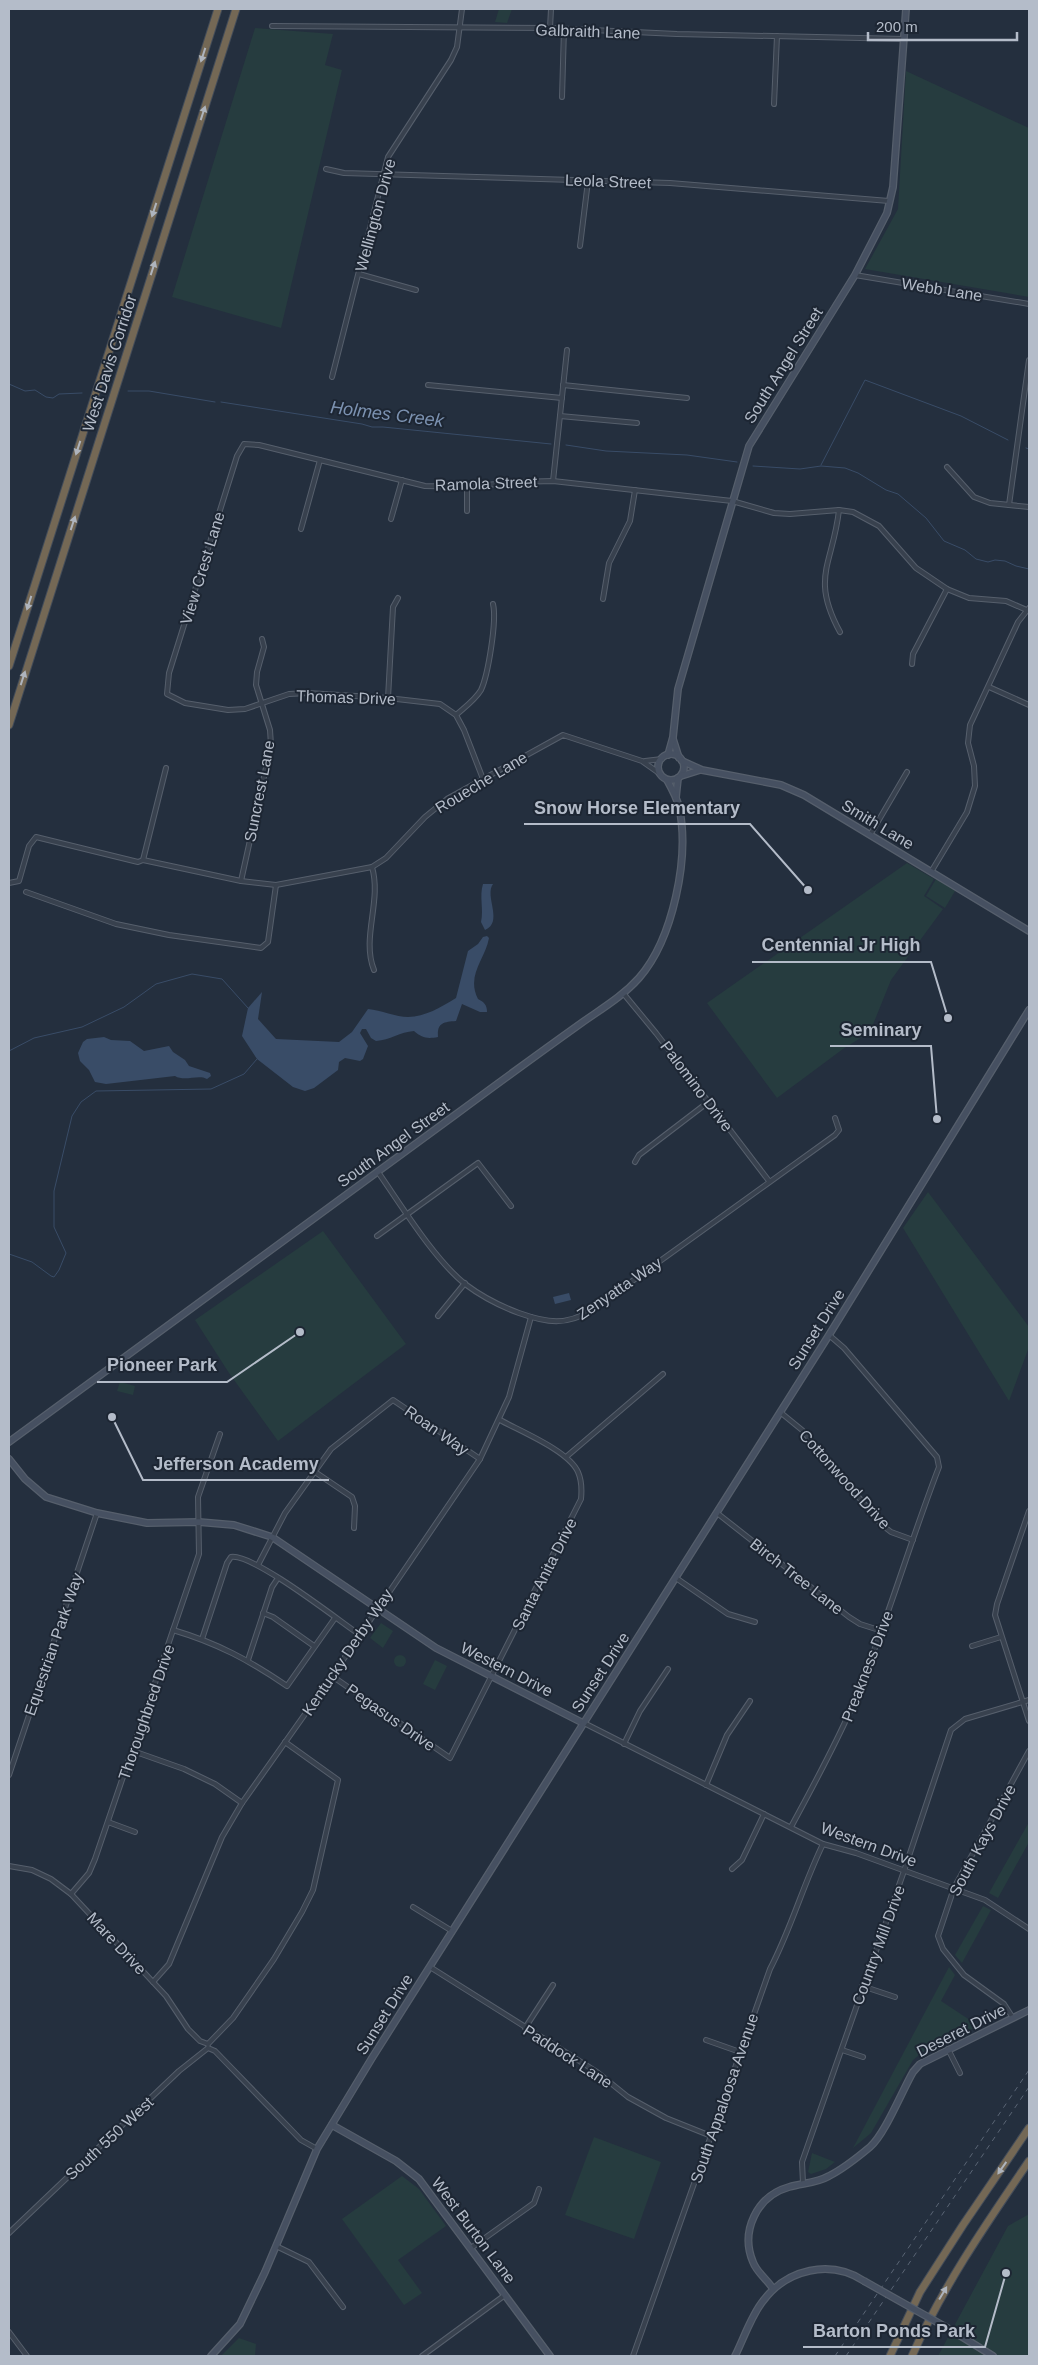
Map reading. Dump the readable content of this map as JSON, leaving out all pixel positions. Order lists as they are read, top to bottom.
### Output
{
  "streets": {
    "highway": ["West Davis Corridor"],
    "street": [
      "Galbraith Lane",
      "Leola Street",
      "Wellington Drive",
      "Webb Lane",
      "South Angel Street",
      "Ramola Street",
      "View Crest Lane",
      "Thomas Drive",
      "Roueche Lane",
      "Suncrest Lane",
      "Smith Lane",
      "Palomino Drive",
      "Zenyatta Way",
      "Sunset Drive",
      "Roan Way",
      "Cottonwood Drive",
      "Santa Anita Drive",
      "Birch Tree Lane",
      "Equestrian Park Way",
      "Kentucky Derby Way",
      "Preakness Drive",
      "Western Drive",
      "Thoroughbred Drive",
      "Pegasus Drive",
      "South Kays Drive",
      "Mare Drive",
      "Country Mill Drive",
      "Deseret Drive",
      "Paddock Lane",
      "South Appaloosa Avenue",
      "South 550 West",
      "West Burton Lane"
    ]
  },
  "crossings": [
    ["Galbraith Lane", "Wellington Drive"],
    ["Galbraith Lane", "South Angel Street"],
    ["Leola Street", "Wellington Drive"],
    ["Leola Street", "South Angel Street"],
    ["Webb Lane", "South Angel Street"],
    ["South Angel Street", "Ramola Street"],
    ["South Angel Street", "Smith Lane"],
    ["South Angel Street", "Palomino Drive"],
    ["South Angel Street", "Zenyatta Way"],
    ["Ramola Street", "View Crest Lane"],
    ["View Crest Lane", "Thomas Drive"],
    ["Thomas Drive", "Suncrest Lane"],
    ["Roueche Lane", "Suncrest Lane"],
    ["Palomino Drive", "Zenyatta Way"],
    ["Zenyatta Way", "Kentucky Derby Way"],
    ["Sunset Drive", "Cottonwood Drive"],
    ["Sunset Drive", "Birch Tree Lane"],
    ["Sunset Drive", "Preakness Drive"],
    ["Sunset Drive", "Western Drive"],
    ["Sunset Drive", "Mare Drive"],
    ["Sunset Drive", "Paddock Lane"],
    ["Sunset Drive", "West Burton Lane"],
    ["Roan Way", "Kentucky Derby Way"],
    ["Cottonwood Drive", "Preakness Drive"],
    ["Santa Anita Drive", "Kentucky Derby Way"],
    ["Santa Anita Drive", "Western Drive"],
    ["Santa Anita Drive", "Pegasus Drive"],
    ["Birch Tree Lane", "Preakness Drive"],
    ["Equestrian Park Way", "Western Drive"],
    ["Kentucky Derby Way", "Western Drive"],
    ["Kentucky Derby Way", "Pegasus Drive"],
    ["Kentucky Derby Way", "Mare Drive"],
    ["Kentucky Derby Way", "South 550 West"],
    ["Preakness Drive", "Western Drive"],
    ["Western Drive", "Thoroughbred Drive"],
    ["Western Drive", "South Kays Drive"],
    ["Western Drive", "Country Mill Drive"],
    ["Western Drive", "South Appaloosa Avenue"],
    ["Thoroughbred Drive", "Mare Drive"],
    ["South Kays Drive", "Deseret Drive"],
    ["Mare Drive", "South 550 West"],
    ["Country Mill Drive", "Deseret Drive"],
    ["Paddock Lane", "South Appaloosa Avenue"]
  ],
  "water": ["Holmes Creek"],
  "places": [
    "Snow Horse Elementary",
    "Centennial Jr High",
    "Seminary",
    "Pioneer Park",
    "Jefferson Academy",
    "Barton Ponds Park"
  ],
  "scale_bar": "200 m"
}
